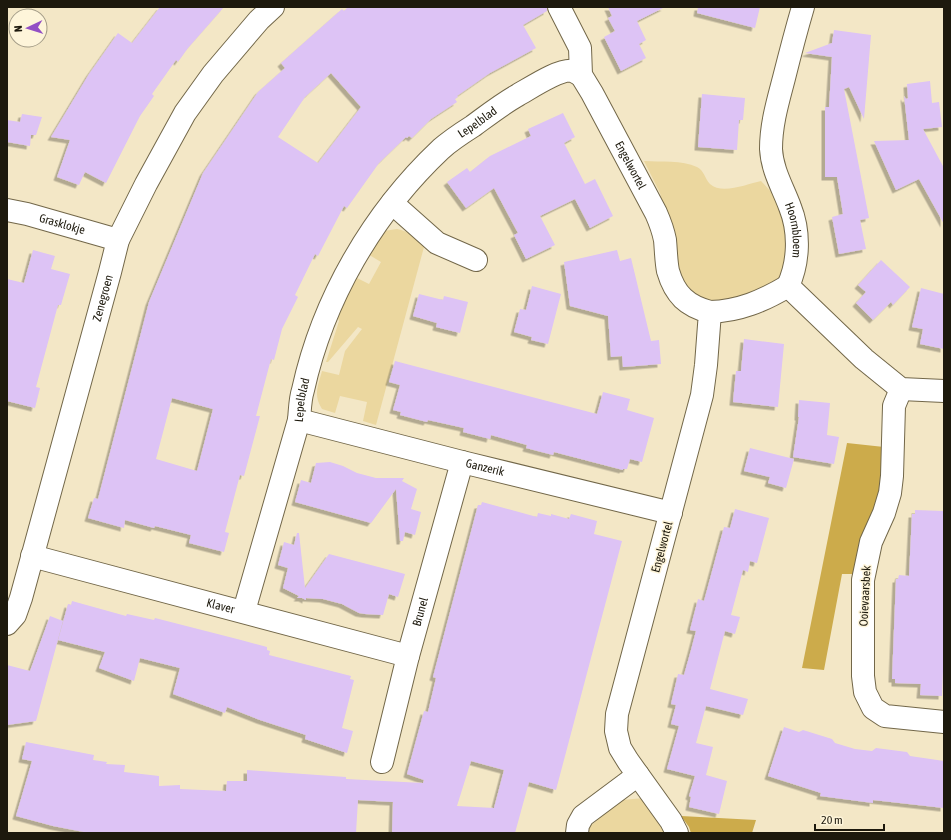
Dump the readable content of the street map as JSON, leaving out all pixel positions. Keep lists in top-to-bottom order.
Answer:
{
  "streets": {
    "street": [
      "Lepelblad",
      "Engelwortel",
      "Grasklokje",
      "Hoornbloem",
      "Zenegroen",
      "Ganzerik",
      "Ooievaarsbek",
      "Klaver",
      "Brunel"
    ]
  },
  "crossings": [
    ["Lepelblad", "Engelwortel"],
    ["Lepelblad", "Ganzerik"],
    ["Lepelblad", "Klaver"],
    ["Engelwortel", "Hoornbloem"],
    ["Engelwortel", "Ganzerik"],
    ["Grasklokje", "Zenegroen"],
    ["Zenegroen", "Klaver"],
    ["Ganzerik", "Brunel"],
    ["Klaver", "Brunel"]
  ],
  "scale_bar": "20 m",
  "north": "left"
}
